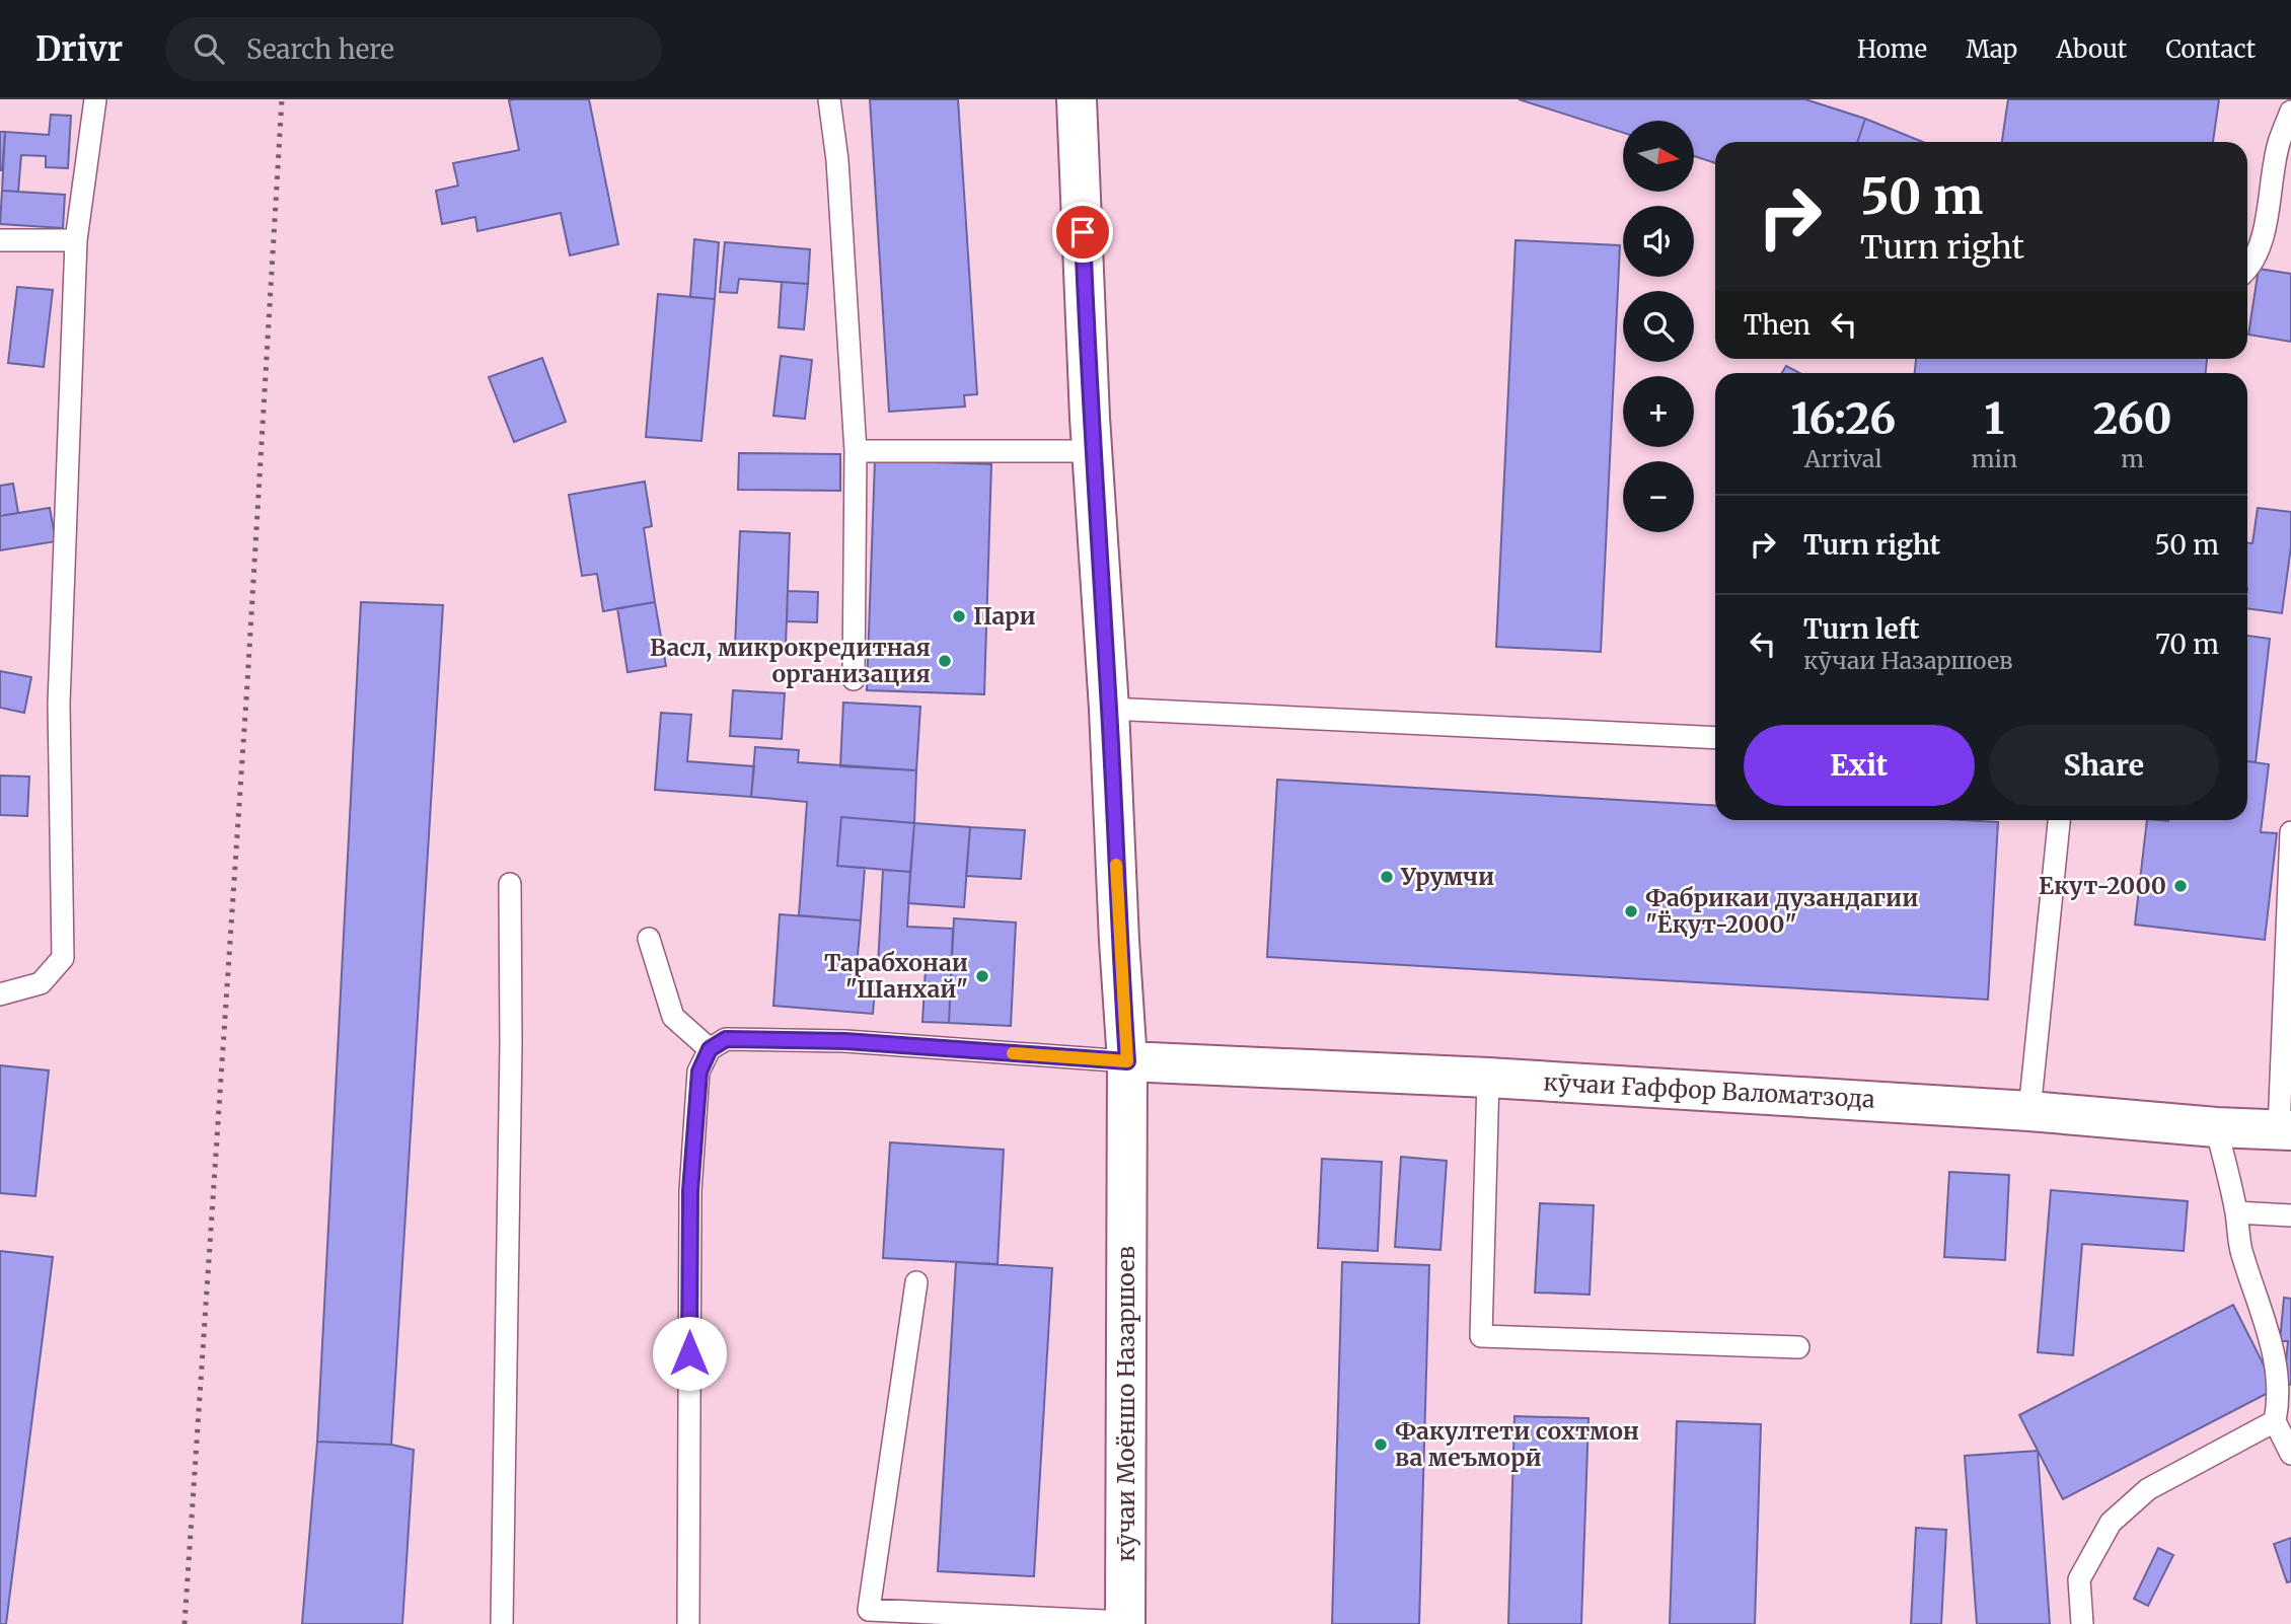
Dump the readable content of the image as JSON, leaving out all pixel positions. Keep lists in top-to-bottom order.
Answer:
{
  "streets": {
    "street": ["кӯчаи Ғаффор Валоматзода", "кӯчаи Моёншо Назаршоев"]
  },
  "crossings": [
    ["кӯчаи Ғаффор Валоматзода", "кӯчаи Моёншо Назаршоев"]
  ],
  "places": [
    "Пари",
    "Васл, микрокредитная организация",
    "Урумчи",
    "Екут-2000",
    "Фабрикаи дузандагии \"Ёқут-2000\"",
    "Тарабхонаи \"Шанхай\"",
    "Факултети сохтмон ва меъморӣ"
  ],
  "north": "right",
  "page": {
    "header": "Drivr",
    "search": "Search here",
    "nav": [
      "Home",
      "Map",
      "About",
      "Contact"
    ],
    "map_buttons": ["+", "−"],
    "turn": ["50 m", "Turn right"],
    "then": "Then",
    "eta": [
      "16:26",
      "Arrival",
      "1",
      "min",
      "260",
      "m"
    ],
    "list": [
      {
        "name": "Turn right",
        "value": "50 m"
      },
      {
        "name": "Turn left",
        "note": "кӯчаи Назаршоев",
        "value": "70 m"
      }
    ],
    "buttons": ["Exit", "Share"]
  }
}
